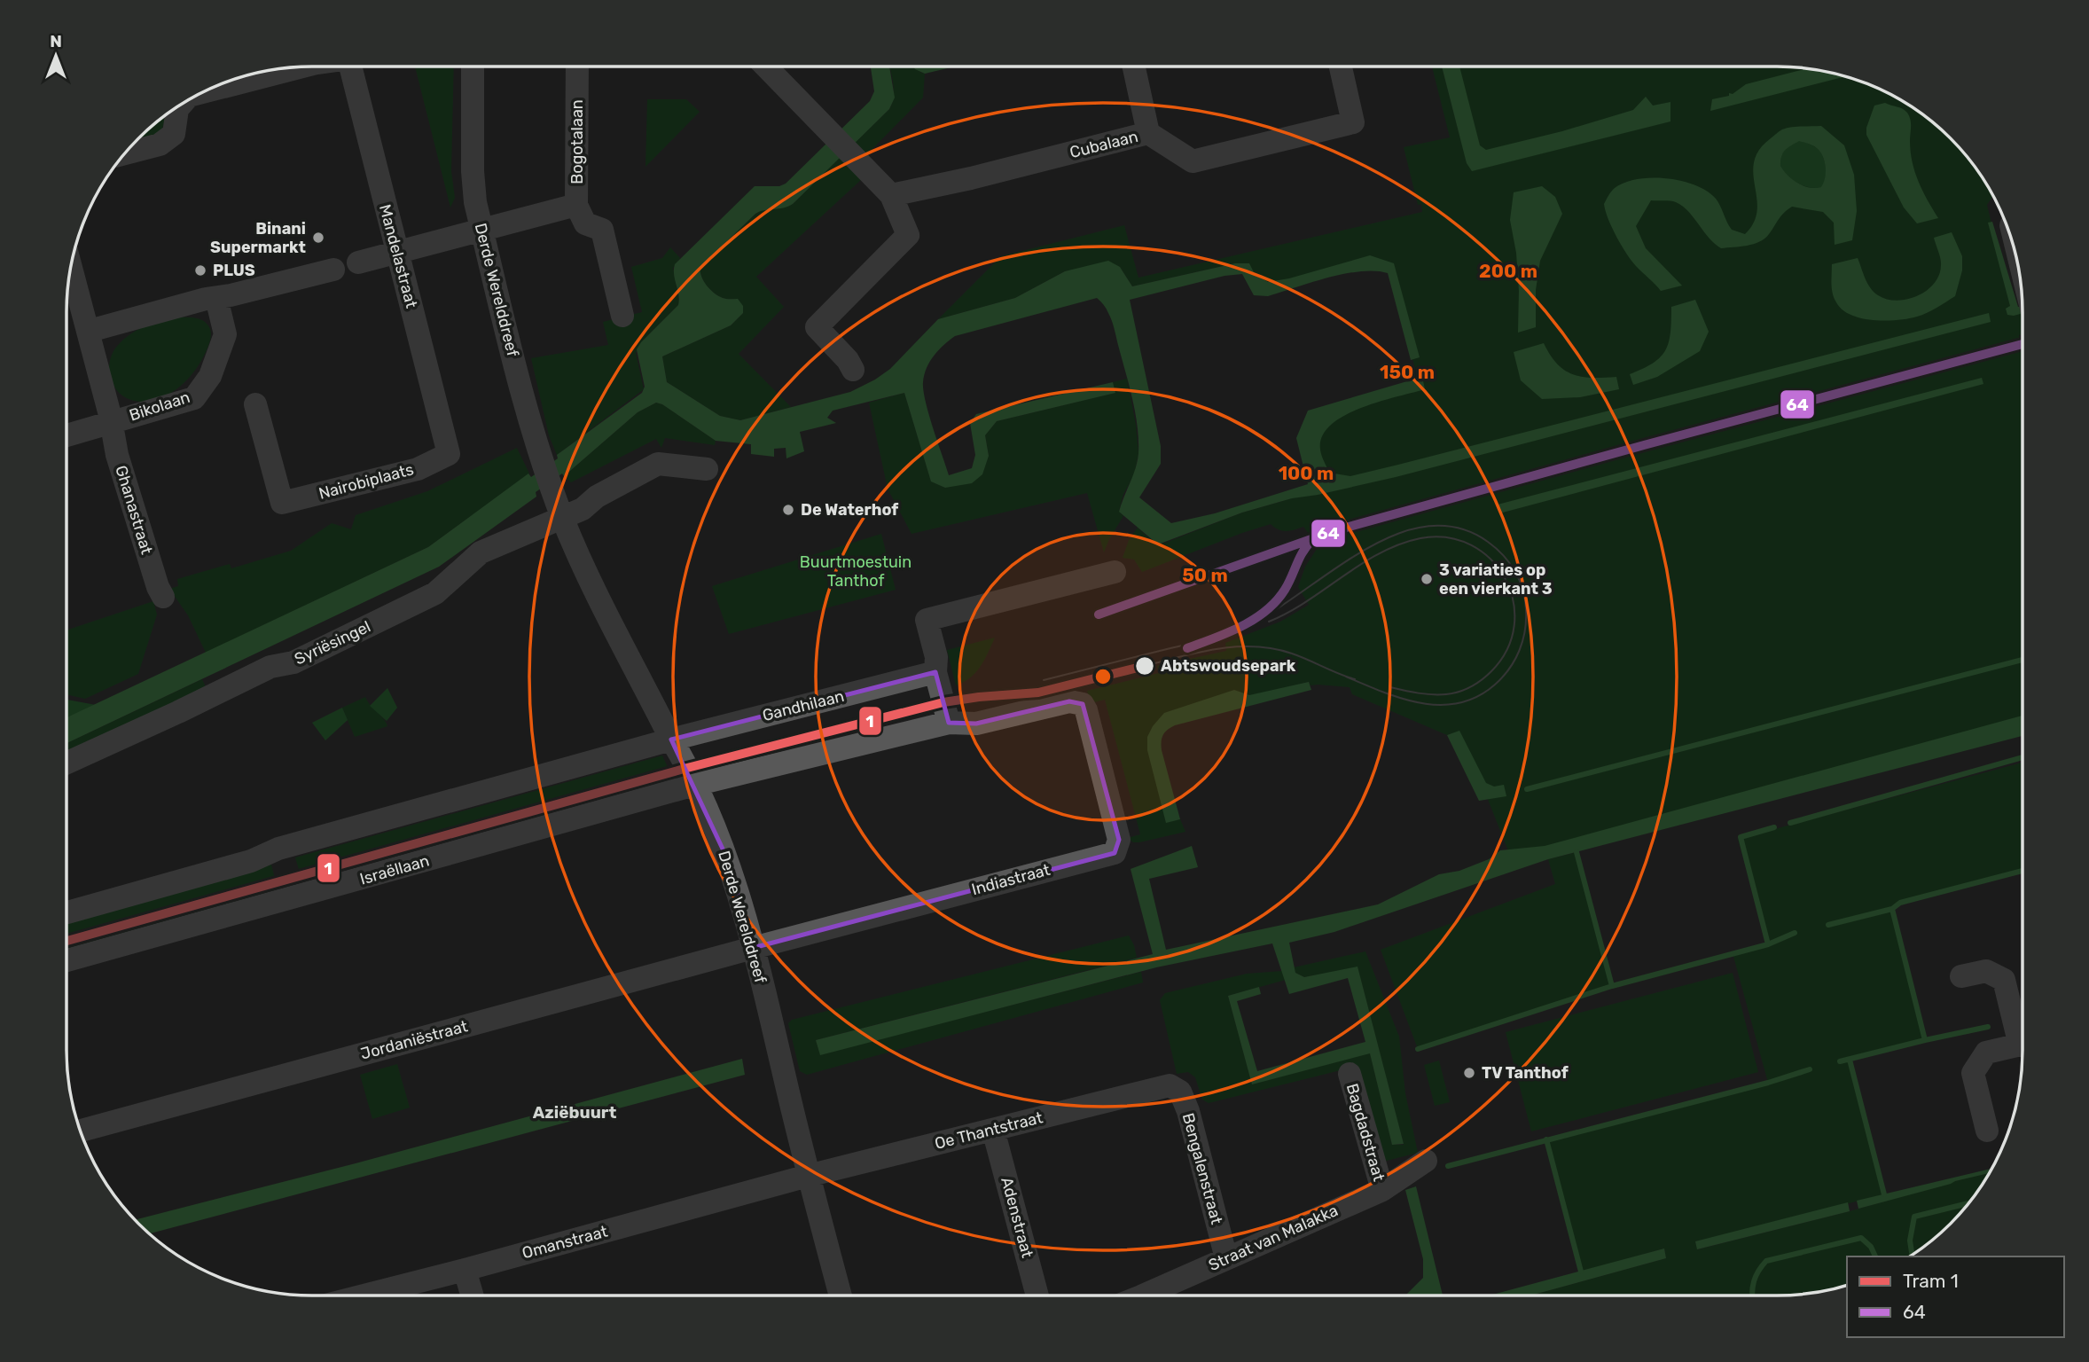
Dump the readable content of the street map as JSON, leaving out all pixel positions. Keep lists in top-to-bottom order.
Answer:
{
  "streets": {
    "street": [
      "Bogotalaan",
      "Cubalaan",
      "Mandelastraat",
      "Derde Werelddreef",
      "Bikolaan",
      "Nairobiplaats",
      "Ghanastraat",
      "Syriësingel",
      "Gandhilaan",
      "Israëllaan",
      "Indiastraat",
      "Jordaniëstraat",
      "Oe Thantstraat",
      "Bagdadstraat",
      "Bengalenstraat",
      "Adenstraat",
      "Straat van Malakka",
      "Omanstraat"
    ]
  },
  "crossings": [
    ["Bogotalaan", "Derde Werelddreef"],
    ["Mandelastraat", "Nairobiplaats"],
    ["Derde Werelddreef", "Syriësingel"],
    ["Derde Werelddreef", "Gandhilaan"],
    ["Derde Werelddreef", "Israëllaan"],
    ["Derde Werelddreef", "Indiastraat"],
    ["Derde Werelddreef", "Jordaniëstraat"],
    ["Derde Werelddreef", "Oe Thantstraat"],
    ["Derde Werelddreef", "Omanstraat"],
    ["Bikolaan", "Ghanastraat"],
    ["Indiastraat", "Jordaniëstraat"],
    ["Oe Thantstraat", "Bengalenstraat"],
    ["Oe Thantstraat", "Adenstraat"],
    ["Oe Thantstraat", "Omanstraat"],
    ["Bagdadstraat", "Straat van Malakka"],
    ["Bengalenstraat", "Straat van Malakka"]
  ],
  "districts": ["Aziëbuurt"],
  "parks": ["Buurtmoestuin Tanthof"],
  "places": [
    "Binani Supermarkt",
    "PLUS",
    "De Waterhof",
    "3 variaties op een vierkant 3",
    "Abtswoudsepark",
    "TV Tanthof"
  ],
  "lines": ["transit line 64", "tram line 1"],
  "legend": ["Tram 1", "64"],
  "north": "top",
  "rings": [
    "200 m",
    "150 m",
    "100 m",
    "50 m"
  ]
}
